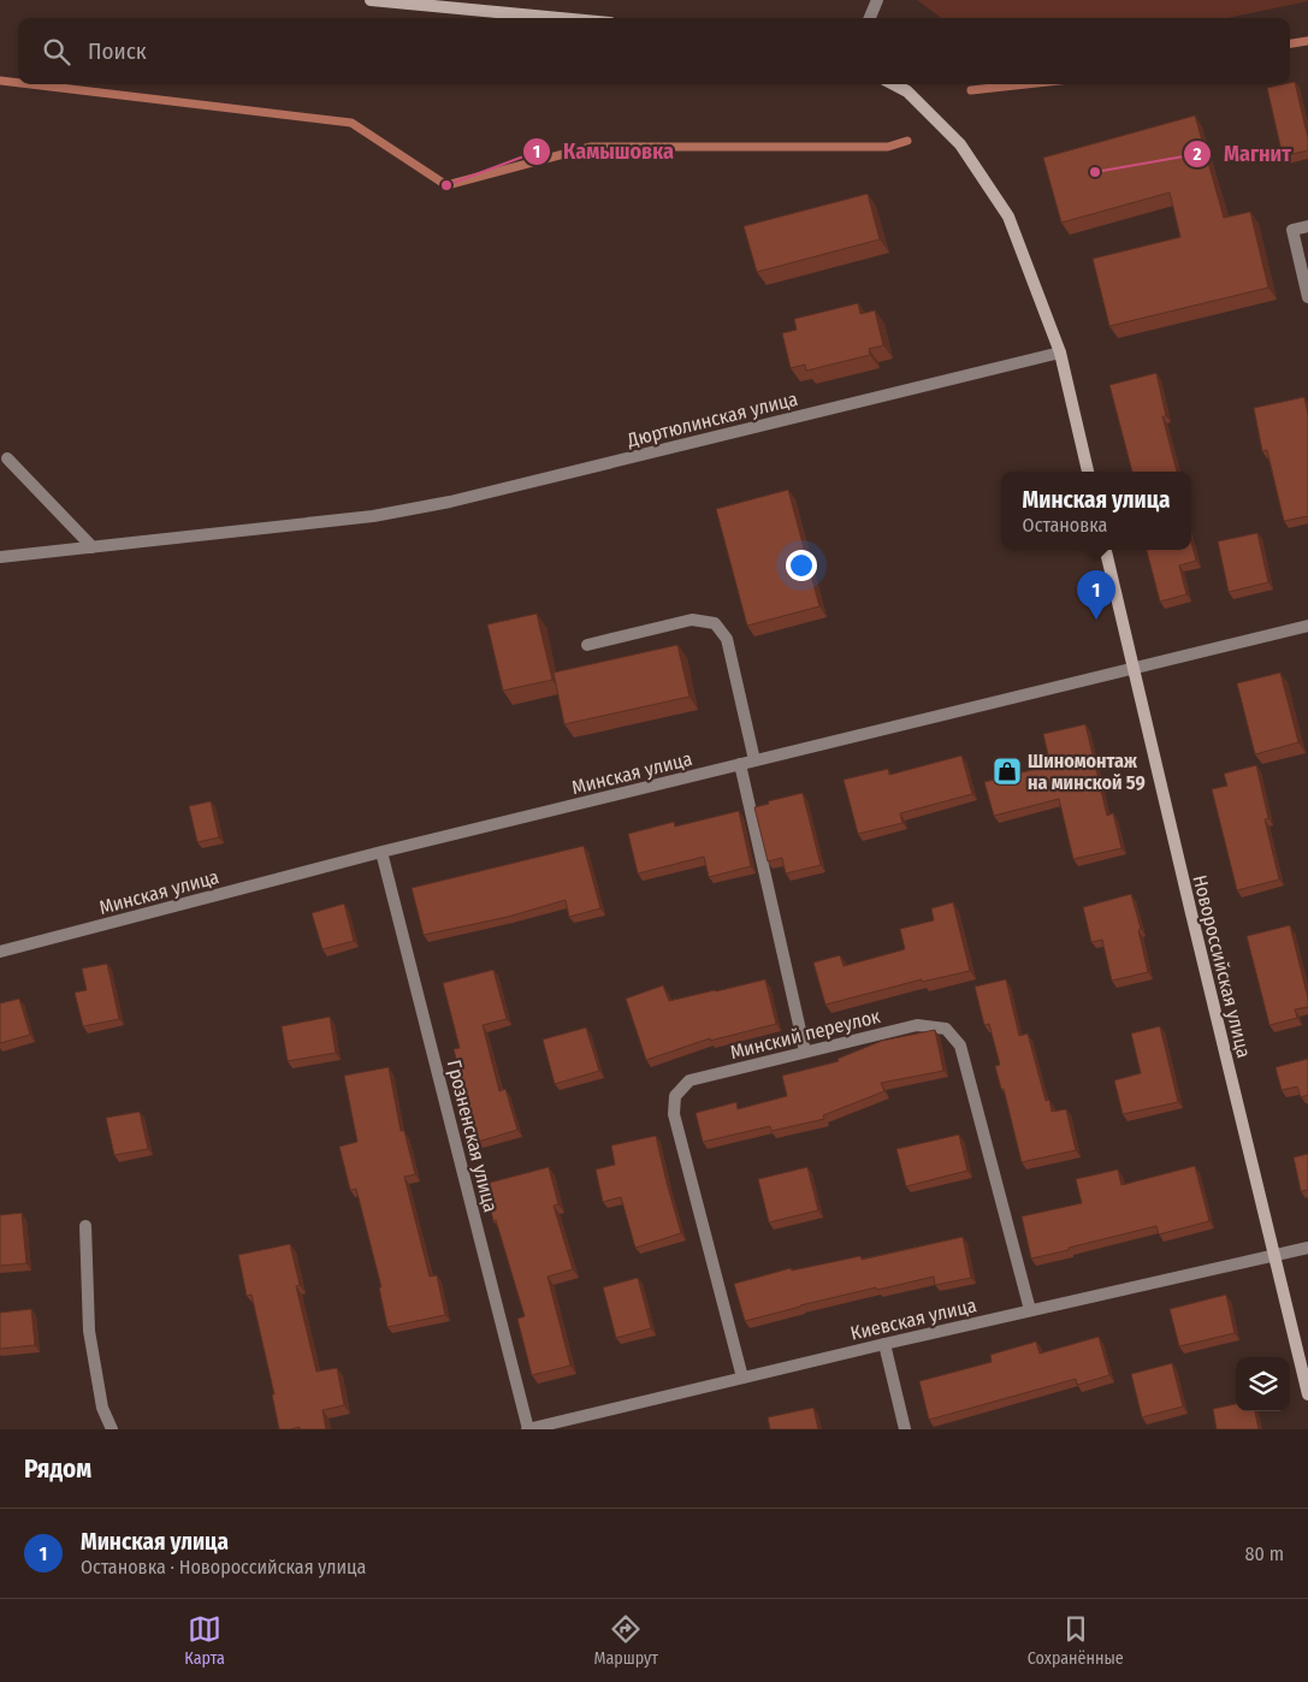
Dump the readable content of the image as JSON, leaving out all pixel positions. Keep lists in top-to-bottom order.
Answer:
{
  "streets": {
    "main road": ["Новороссийская улица"],
    "street": [
      "Дюртюлинская улица",
      "Минская улица",
      "Минский переулок",
      "Грозненская улица",
      "Киевская улица"
    ]
  },
  "crossings": [
    ["Минская улица", "Новороссийская улица"],
    ["Минская улица", "Грозненская улица"],
    ["Новороссийская улица", "Киевская улица"],
    ["Минский переулок", "Киевская улица"],
    ["Грозненская улица", "Киевская улица"]
  ],
  "places": {
    "other": ["Магнит", "Камышовка"],
    "shop": ["Шиномонтаж на минской 59"]
  },
  "page": {
    "search": "Поиск",
    "popup": ["Минская улица", "Остановка"],
    "pins": "1",
    "heading": "Рядом",
    "list": [
      {
        "mark": "1",
        "name": "Минская улица",
        "note": "Остановка · Новороссийская улица",
        "value": "80 m"
      }
    ],
    "nav": ["Карта", "Маршрут", "Сохранённые"]
  }
}
